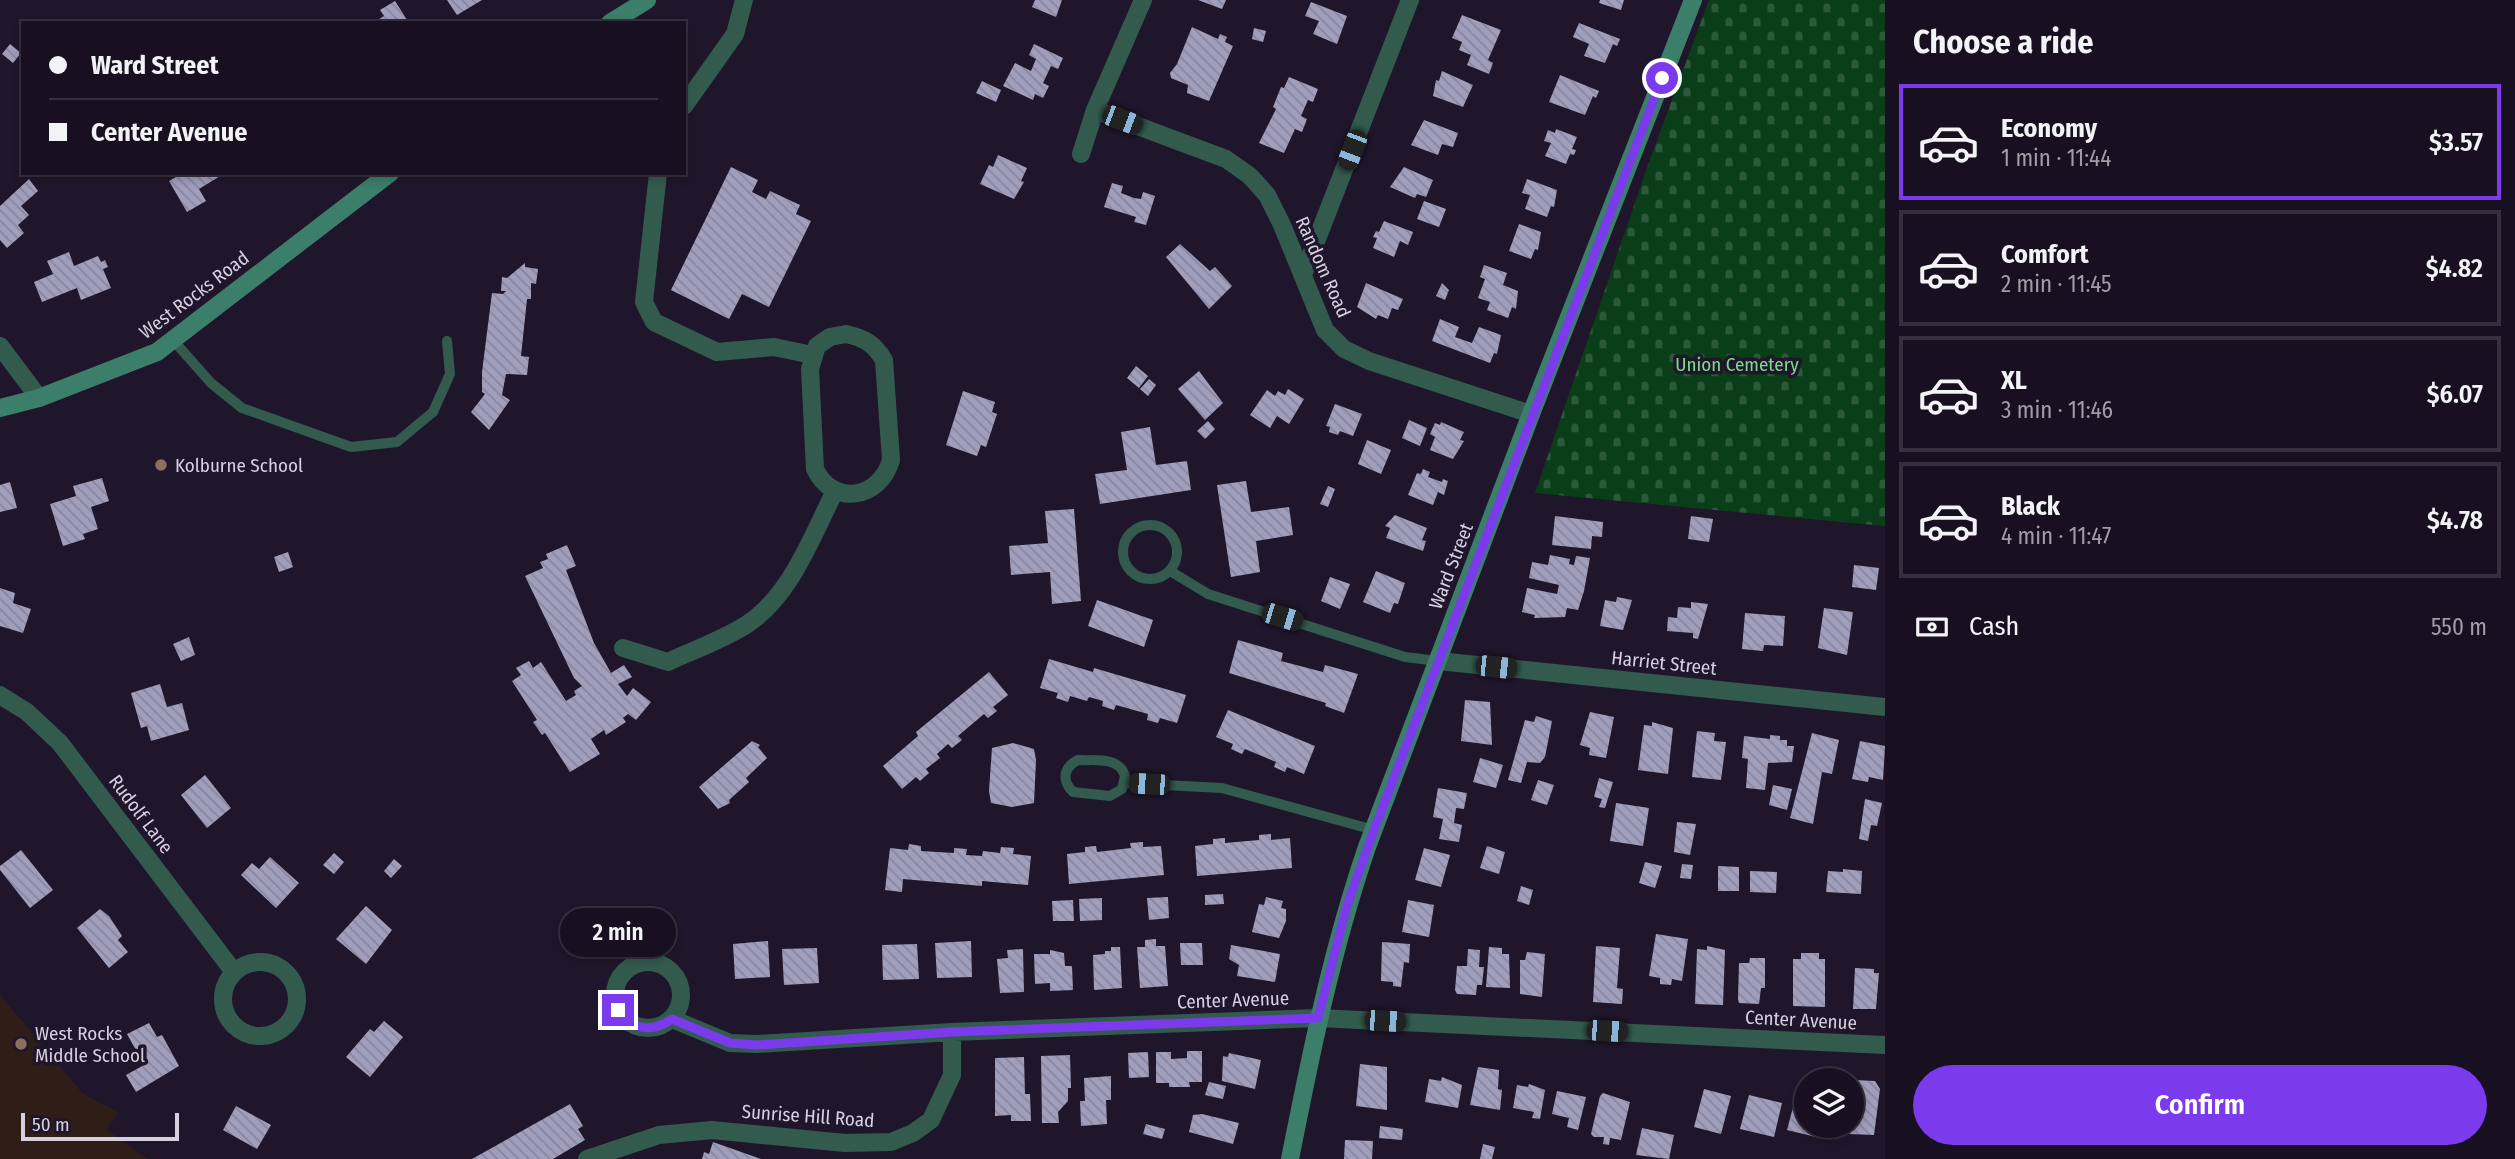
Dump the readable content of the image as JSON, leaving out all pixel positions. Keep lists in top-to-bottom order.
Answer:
{
  "streets": {
    "main road": ["West Rocks Road", "Ward Street"],
    "street": [
      "Random Road",
      "Harriet Street",
      "Rudolf Lane",
      "Center Avenue",
      "Sunrise Hill Road"
    ]
  },
  "crossings": [
    ["Random Road", "Ward Street"],
    ["Ward Street", "Harriet Street"],
    ["Ward Street", "Center Avenue"],
    ["Center Avenue", "Sunrise Hill Road"]
  ],
  "parks": ["Union Cemetery"],
  "places": ["Kolburne School", "West Rocks Middle School"],
  "scale_bar": "50 m",
  "page": {
    "heading": "Choose a ride",
    "banner": ["Ward Street", "Center Avenue"],
    "list": [
      {
        "name": "Economy",
        "note": "1 min · 11:44",
        "value": "$3.57"
      },
      {
        "name": "Comfort",
        "note": "2 min · 11:45",
        "value": "$4.82"
      },
      {
        "name": "XL",
        "note": "3 min · 11:46",
        "value": "$6.07"
      },
      {
        "name": "Black",
        "note": "4 min · 11:47",
        "value": "$4.78"
      }
    ],
    "pay": ["Cash", "550 m"],
    "bubble": "2 min",
    "buttons": "Confirm",
    "scale": "50 m"
  }
}
